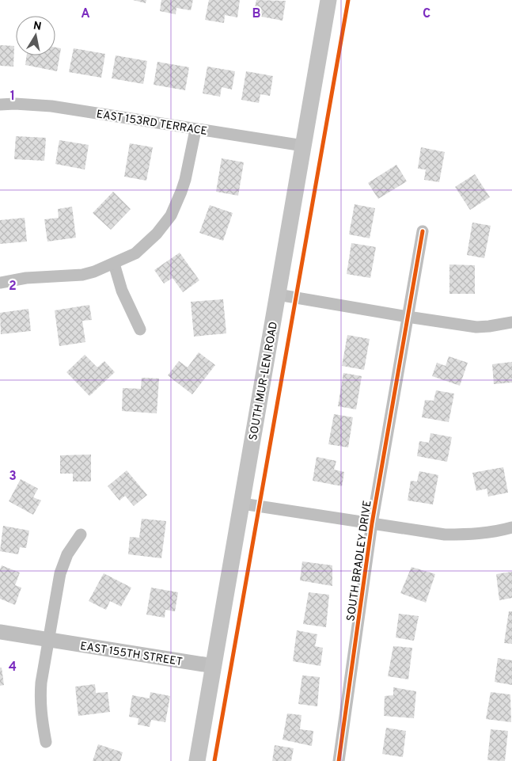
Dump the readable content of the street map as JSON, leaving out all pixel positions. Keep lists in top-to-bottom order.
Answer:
{
  "streets": {
    "main road": ["SOUTH MUR-LEN ROAD"],
    "street": ["EAST 153RD TERRACE", "SOUTH BRADLEY DRIVE", "EAST 155TH STREET"]
  },
  "crossings": [
    ["EAST 153RD TERRACE", "SOUTH MUR-LEN ROAD"],
    ["SOUTH MUR-LEN ROAD", "EAST 155TH STREET"]
  ],
  "north": "top",
  "grid": {
    "columns": ["A", "B", "C"],
    "rows": [
      "1",
      "2",
      "3",
      "4"
    ]
  }
}
